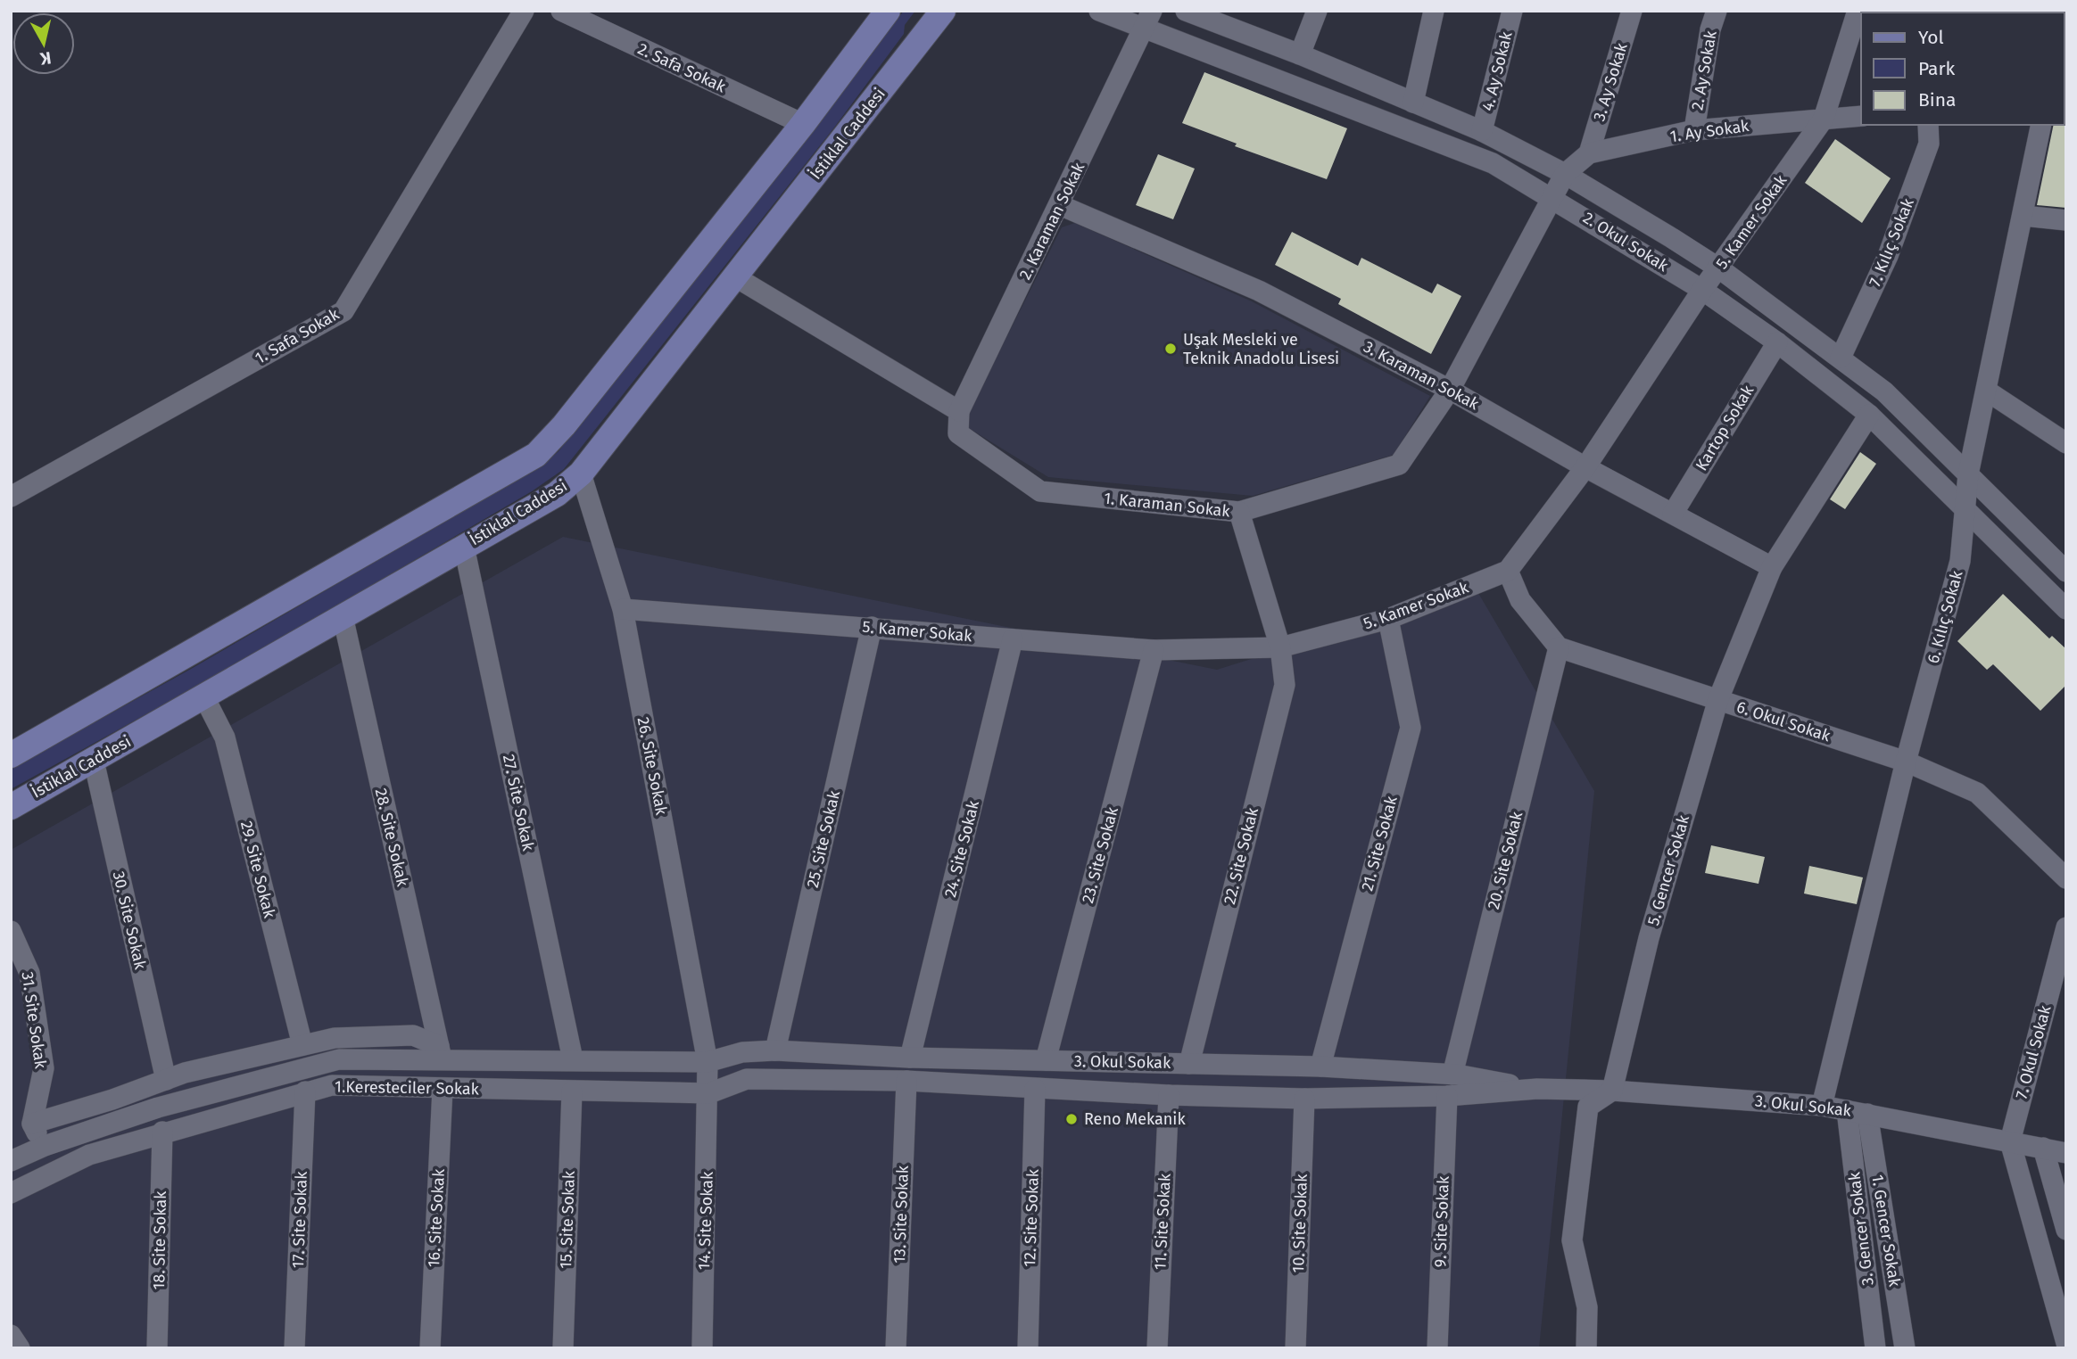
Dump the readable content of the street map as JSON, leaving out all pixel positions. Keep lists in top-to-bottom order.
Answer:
{
  "streets": {
    "main road": ["İstiklal Caddesi"],
    "street": [
      "2. Safa Sokak",
      "2. Ay Sokak",
      "4. Ay Sokak",
      "3. Ay Sokak",
      "1. Ay Sokak",
      "2. Karaman Sokak",
      "5. Kamer Sokak",
      "2. Okul Sokak",
      "7. Kılıç Sokak",
      "1. Safa Sokak",
      "3. Karaman Sokak",
      "Kartop Sokak",
      "1. Karaman Sokak",
      "6. Kılıç Sokak",
      "6. Okul Sokak",
      "26. Site Sokak",
      "27. Site Sokak",
      "28. Site Sokak",
      "25. Site Sokak",
      "21. Site Sokak",
      "24. Site Sokak",
      "23. Site Sokak",
      "22. Site Sokak",
      "20. Site Sokak",
      "29. Site Sokak",
      "5. Gencer Sokak",
      "30. Site Sokak",
      "31. Site Sokak",
      "7. Okul Sokak",
      "3. Okul Sokak",
      "1.Keresteciler Sokak",
      "13. Site Sokak",
      "16. Site Sokak",
      "12. Site Sokak",
      "17. Site Sokak",
      "15. Site Sokak",
      "14. Site Sokak",
      "11. Site Sokak",
      "9. Site Sokak",
      "10. Site Sokak",
      "3. Gencer Sokak",
      "1. Gencer Sokak",
      "18. Site Sokak"
    ]
  },
  "crossings": [
    ["2. Ay Sokak", "1. Ay Sokak"],
    ["4. Ay Sokak", "2. Okul Sokak"],
    ["3. Ay Sokak", "1. Ay Sokak"],
    ["1. Ay Sokak", "5. Kamer Sokak"],
    ["1. Ay Sokak", "2. Okul Sokak"],
    ["1. Ay Sokak", "1. Karaman Sokak"],
    ["İstiklal Caddesi", "26. Site Sokak"],
    ["İstiklal Caddesi", "27. Site Sokak"],
    ["İstiklal Caddesi", "28. Site Sokak"],
    ["İstiklal Caddesi", "29. Site Sokak"],
    ["İstiklal Caddesi", "30. Site Sokak"],
    ["2. Karaman Sokak", "2. Okul Sokak"],
    ["2. Karaman Sokak", "3. Karaman Sokak"],
    ["2. Karaman Sokak", "1. Karaman Sokak"],
    ["5. Kamer Sokak", "2. Okul Sokak"],
    ["5. Kamer Sokak", "3. Karaman Sokak"],
    ["5. Kamer Sokak", "26. Site Sokak"],
    ["5. Kamer Sokak", "25. Site Sokak"],
    ["5. Kamer Sokak", "21. Site Sokak"],
    ["5. Kamer Sokak", "24. Site Sokak"],
    ["5. Kamer Sokak", "23. Site Sokak"],
    ["5. Kamer Sokak", "22. Site Sokak"],
    ["2. Okul Sokak", "7. Kılıç Sokak"],
    ["2. Okul Sokak", "Kartop Sokak"],
    ["2. Okul Sokak", "1. Karaman Sokak"],
    ["2. Okul Sokak", "6. Kılıç Sokak"],
    ["2. Okul Sokak", "5. Gencer Sokak"],
    ["3. Karaman Sokak", "Kartop Sokak"],
    ["3. Karaman Sokak", "1. Karaman Sokak"],
    ["3. Karaman Sokak", "5. Gencer Sokak"],
    ["1. Karaman Sokak", "22. Site Sokak"],
    ["6. Kılıç Sokak", "6. Okul Sokak"],
    ["6. Kılıç Sokak", "3. Okul Sokak"],
    ["6. Okul Sokak", "20. Site Sokak"],
    ["6. Okul Sokak", "5. Gencer Sokak"],
    ["26. Site Sokak", "3. Okul Sokak"],
    ["26. Site Sokak", "1.Keresteciler Sokak"],
    ["26. Site Sokak", "14. Site Sokak"],
    ["27. Site Sokak", "1.Keresteciler Sokak"],
    ["28. Site Sokak", "1.Keresteciler Sokak"],
    ["25. Site Sokak", "3. Okul Sokak"],
    ["21. Site Sokak", "3. Okul Sokak"],
    ["24. Site Sokak", "3. Okul Sokak"],
    ["23. Site Sokak", "3. Okul Sokak"],
    ["22. Site Sokak", "3. Okul Sokak"],
    ["20. Site Sokak", "3. Okul Sokak"],
    ["5. Gencer Sokak", "3. Okul Sokak"],
    ["7. Okul Sokak", "3. Okul Sokak"],
    ["3. Okul Sokak", "1.Keresteciler Sokak"],
    ["3. Okul Sokak", "13. Site Sokak"],
    ["3. Okul Sokak", "12. Site Sokak"],
    ["3. Okul Sokak", "14. Site Sokak"],
    ["3. Okul Sokak", "11. Site Sokak"],
    ["3. Okul Sokak", "9. Site Sokak"],
    ["3. Okul Sokak", "10. Site Sokak"],
    ["3. Okul Sokak", "3. Gencer Sokak"],
    ["3. Okul Sokak", "1. Gencer Sokak"],
    ["1.Keresteciler Sokak", "16. Site Sokak"],
    ["1.Keresteciler Sokak", "17. Site Sokak"],
    ["1.Keresteciler Sokak", "15. Site Sokak"],
    ["1.Keresteciler Sokak", "14. Site Sokak"],
    ["1.Keresteciler Sokak", "18. Site Sokak"]
  ],
  "places": ["Uşak Mesleki ve Teknik Anadolu Lisesi", "Reno Mekanik"],
  "legend": ["Yol", "Park", "Bina"],
  "north": "bottom"
}
